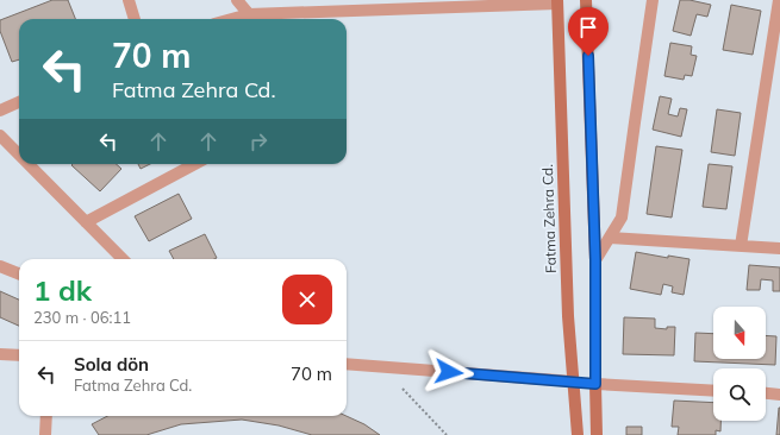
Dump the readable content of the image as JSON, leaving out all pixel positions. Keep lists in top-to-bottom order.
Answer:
{
  "streets": {
    "main road": ["Fatma Zehra Cd."]
  },
  "north": "bottom",
  "page": {
    "turn": ["70 m", "Fatma Zehra Cd."],
    "heading": ["1 dk", "230 m · 06:11"],
    "list": [
      {
        "name": "Sola dön",
        "note": "Fatma Zehra Cd.",
        "value": "70 m"
      }
    ]
  }
}
